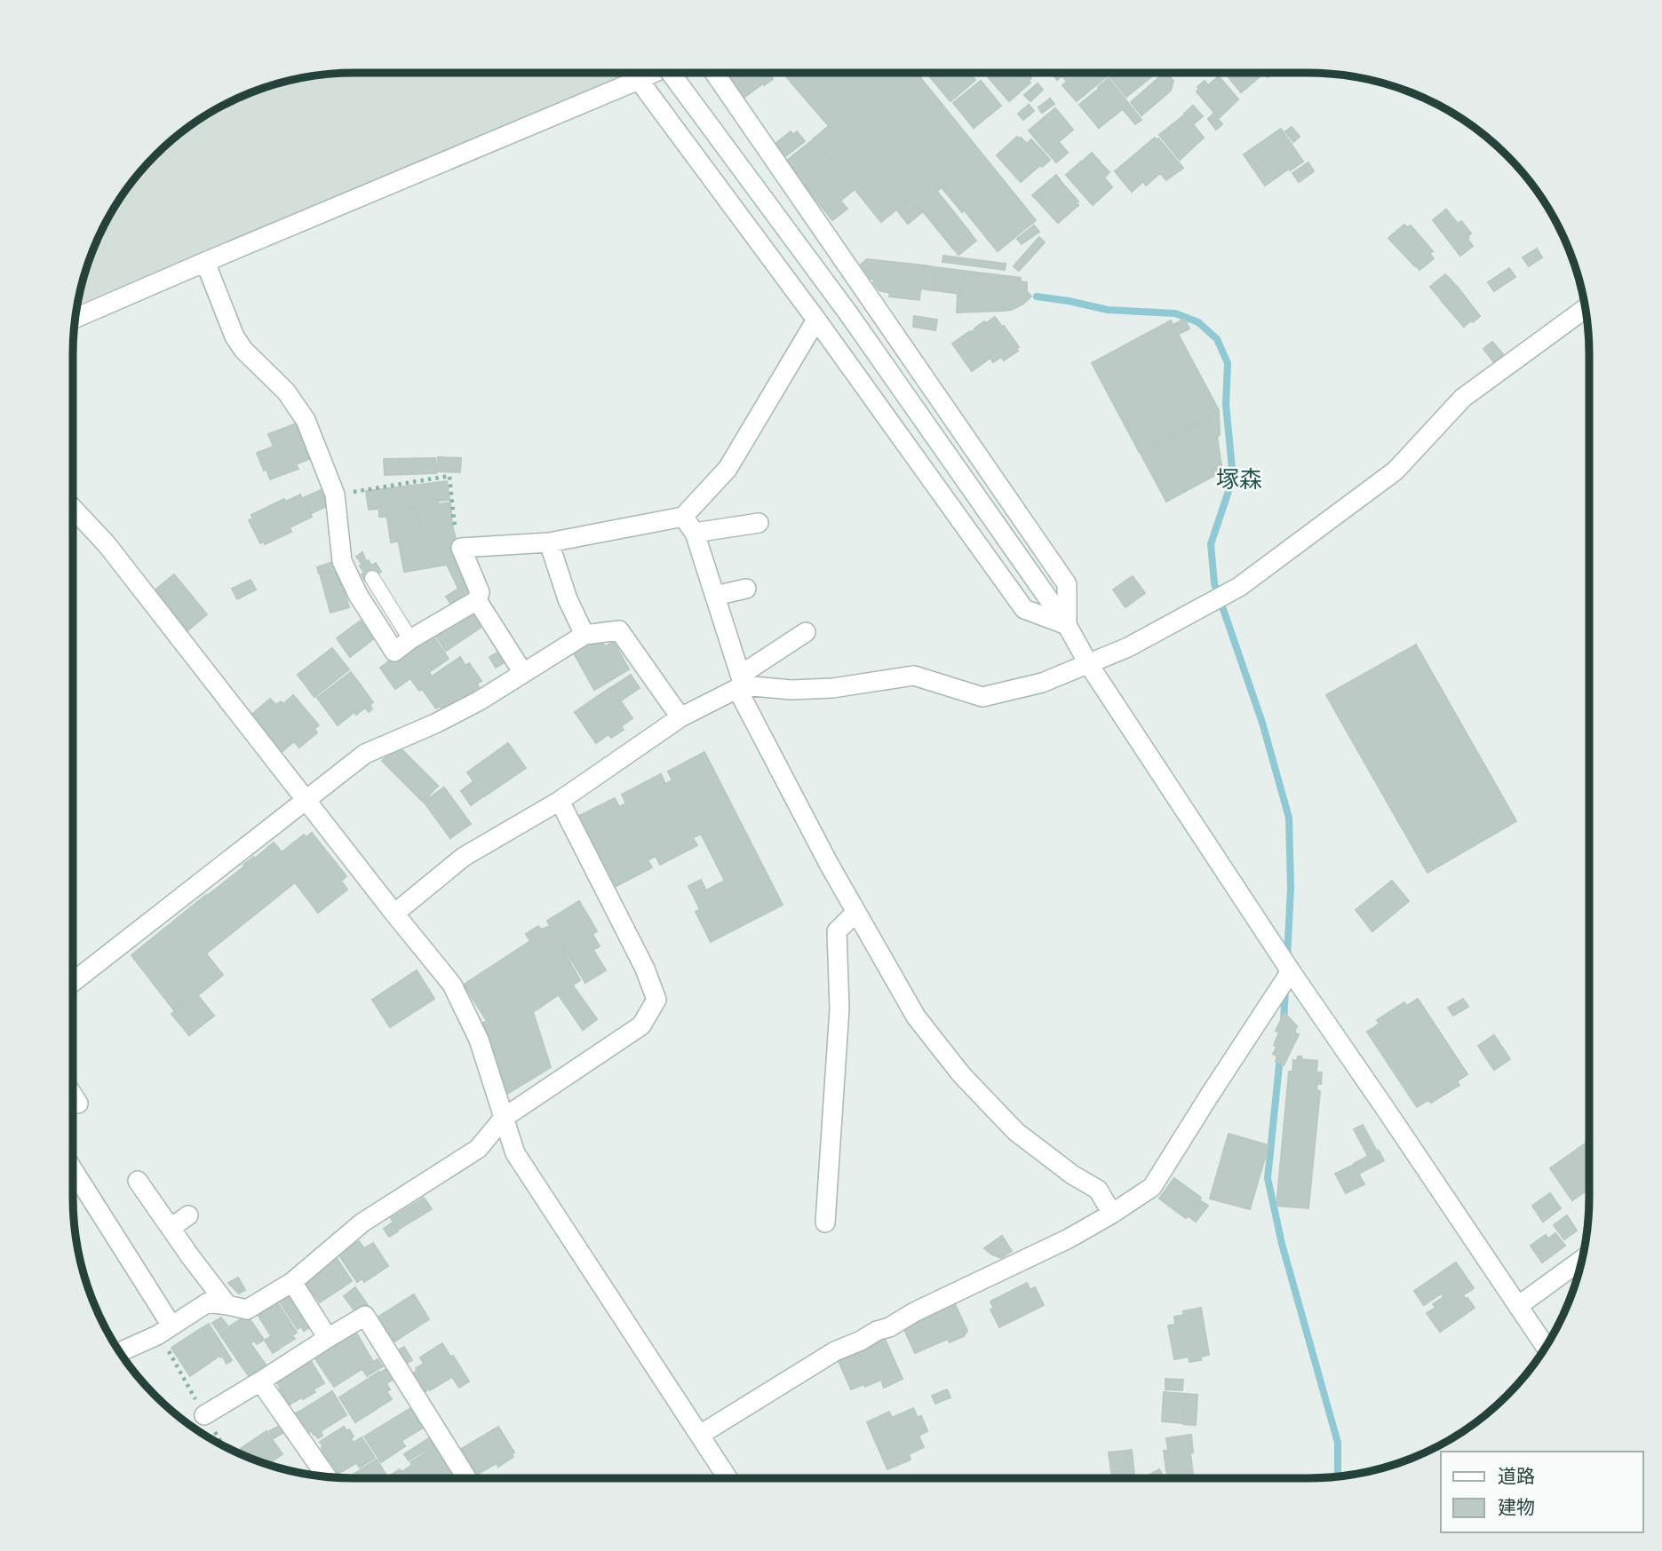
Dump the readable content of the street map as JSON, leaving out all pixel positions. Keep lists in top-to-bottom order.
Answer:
{
  "districts": ["塚森"],
  "legend": ["道路", "建物"]
}
